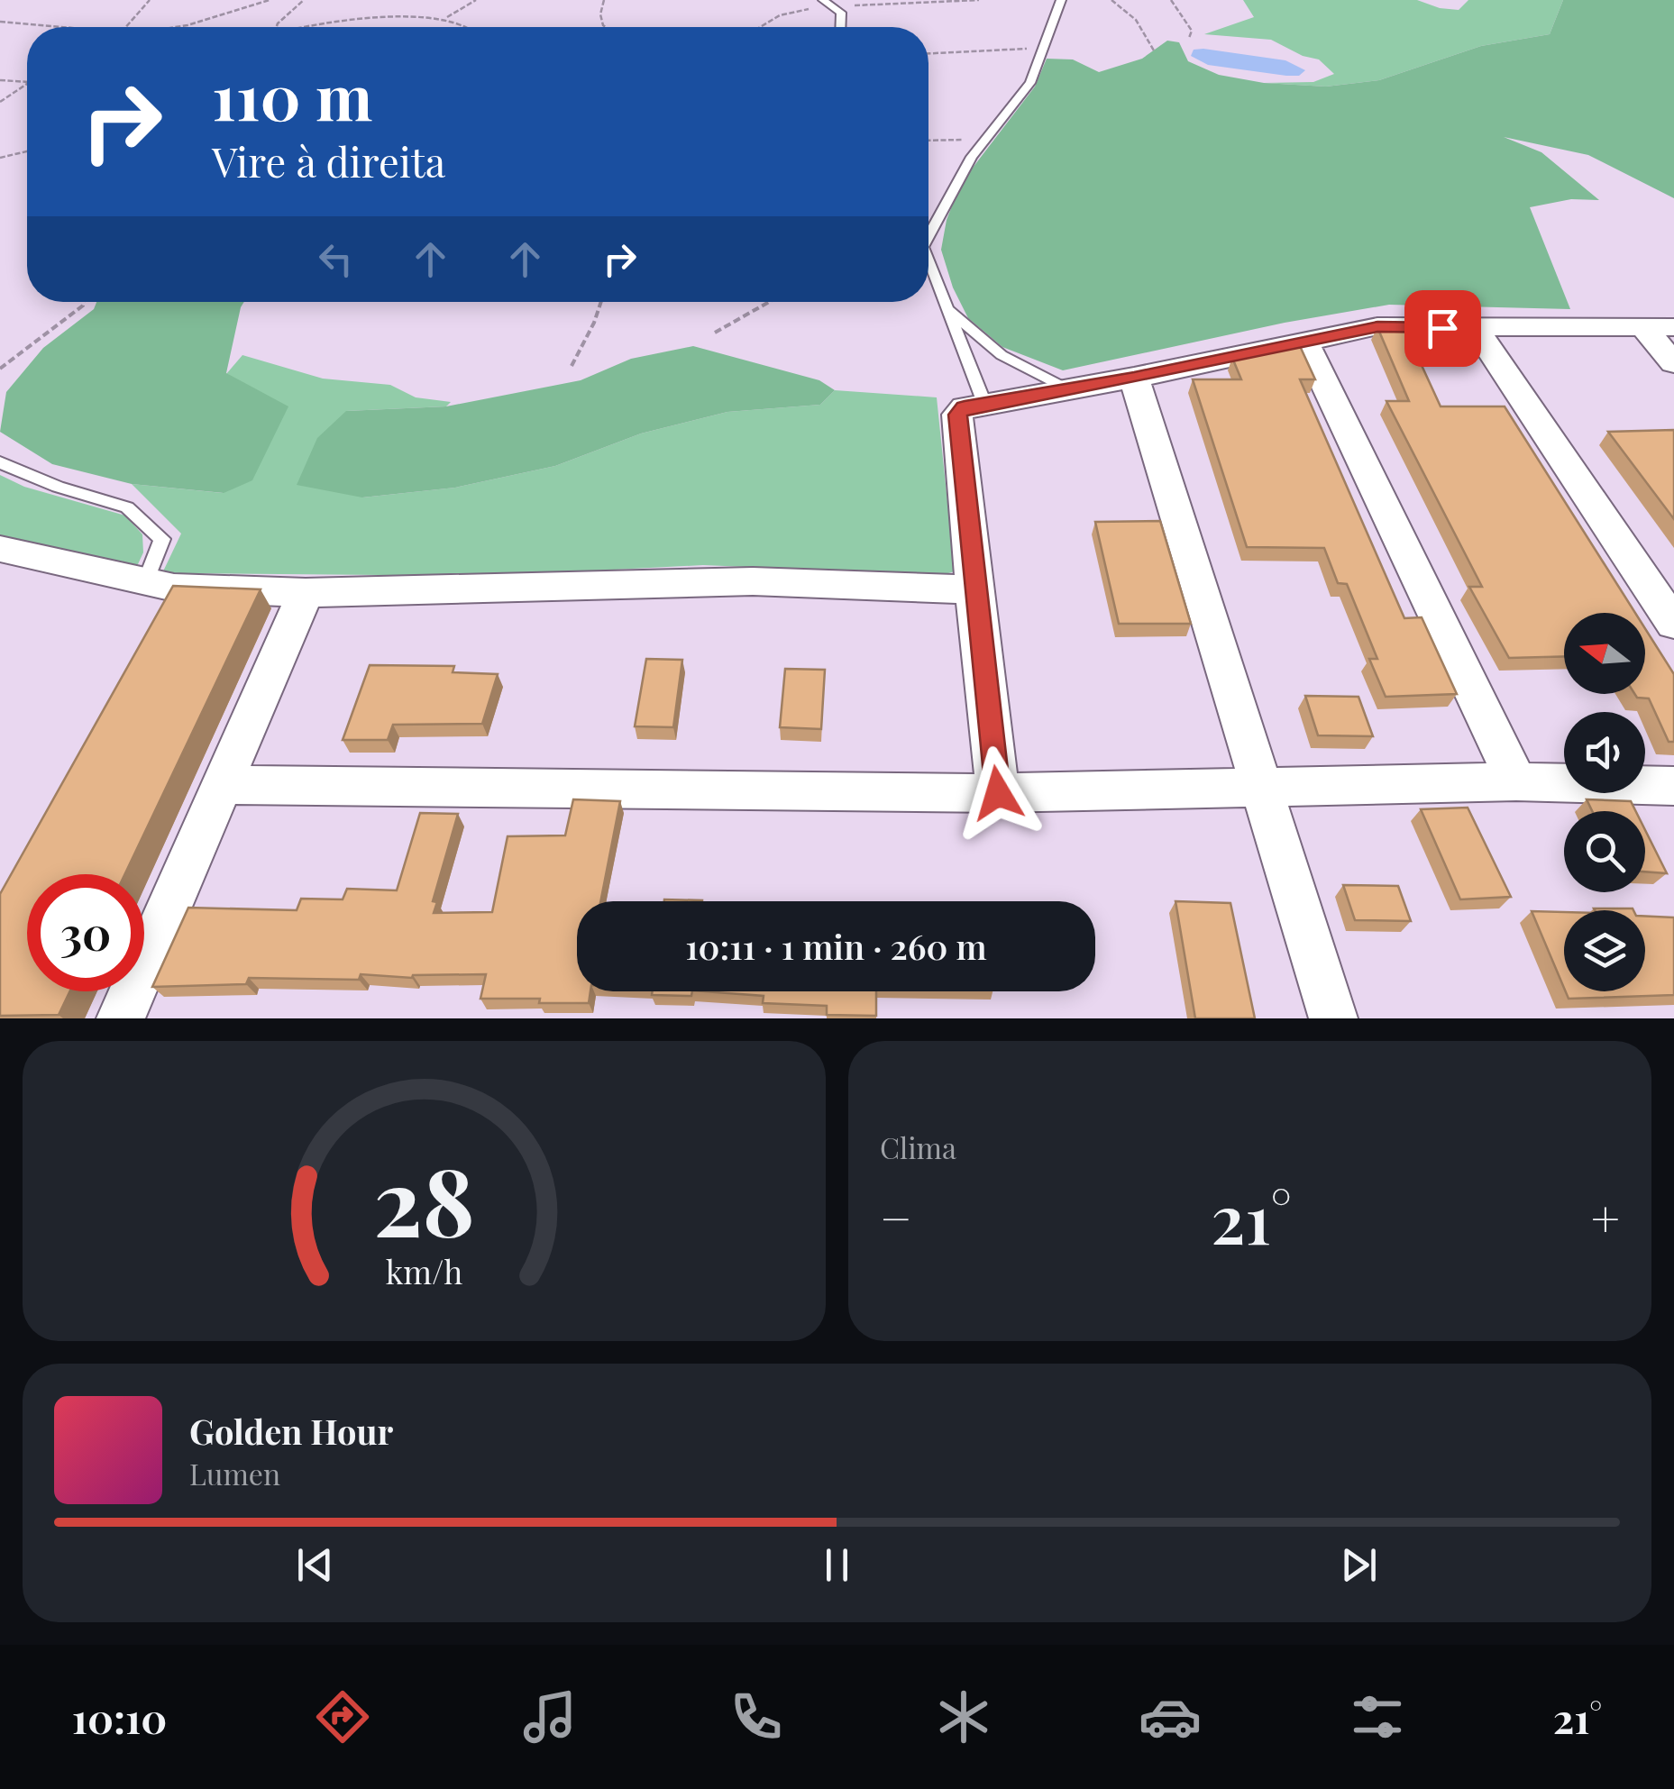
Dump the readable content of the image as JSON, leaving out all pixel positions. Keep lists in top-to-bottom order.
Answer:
{
  "north": "left",
  "page": {
    "turn": ["110 m", "Vire à direita"],
    "limit": "30",
    "trip": "10:11 · 1 min · 260 m",
    "tile": "Clima",
    "heat": ["−", "21°", "+"],
    "song": ["Golden Hour", "Lumen"],
    "tabs": ["10:10", "21°"],
    "gauge": ["28", "km/h"]
  }
}
